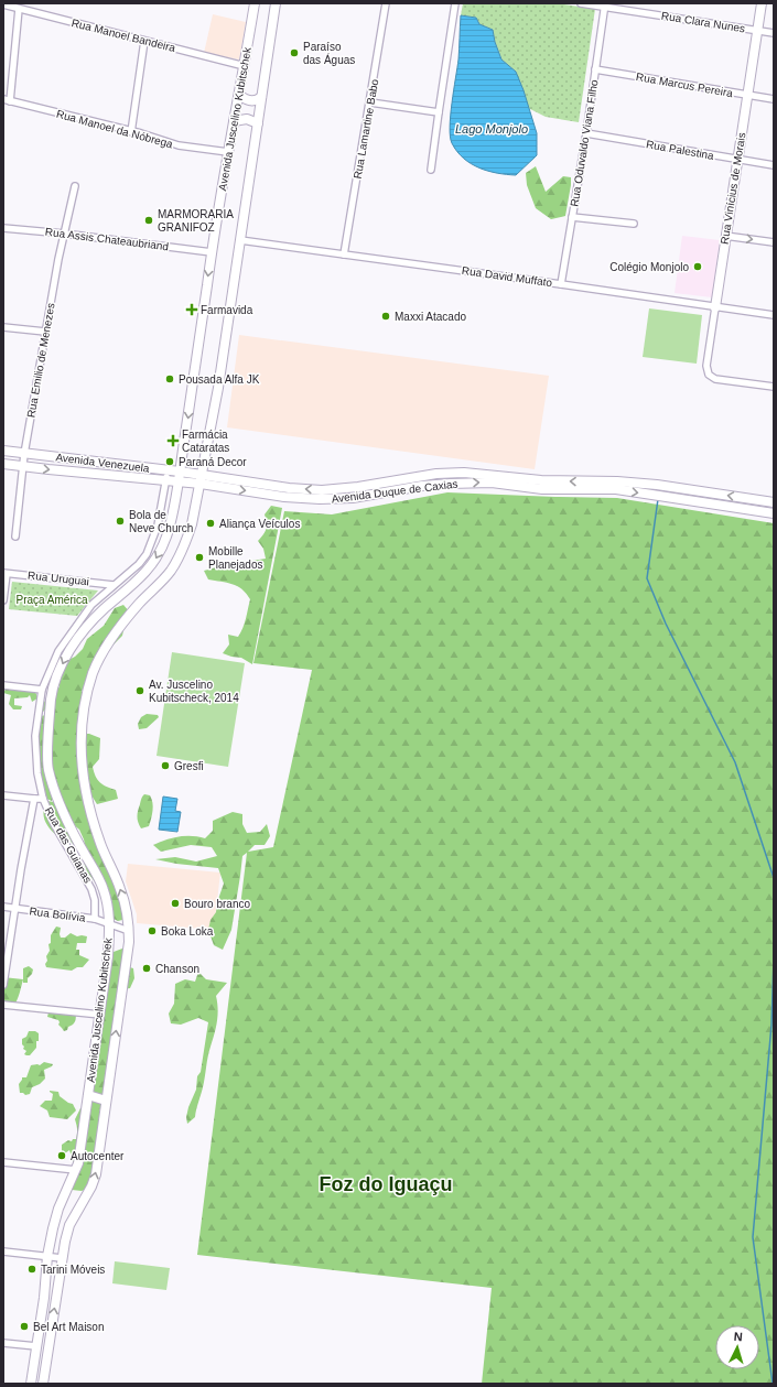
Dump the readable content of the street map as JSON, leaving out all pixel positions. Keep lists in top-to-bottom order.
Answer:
{
  "streets": {
    "main road": [
      "Avenida Juscelino Kubitschek",
      "Rua Vinícius de Morais",
      "Avenida Venezuela",
      "Avenida Duque de Caxias"
    ],
    "street": [
      "Rua Clara Nunes",
      "Rua Manoel Bandeira",
      "Rua Marcus Pereira",
      "Rua Manoel da Nóbrega",
      "Rua Lamartine Babo",
      "Rua Oduvaldo Viana Filho",
      "Rua Palestina",
      "Rua Assis Chateaubriand",
      "Rua David Muffato",
      "Rua Emilio de Menezes",
      "Rua Uruguai",
      "Rua das Guianas",
      "Rua Bolívia"
    ]
  },
  "crossings": [
    ["Rua Clara Nunes", "Rua Oduvaldo Viana Filho"],
    ["Rua Clara Nunes", "Rua Vinícius de Morais"],
    ["Rua Manoel Bandeira", "Avenida Juscelino Kubitschek"],
    ["Rua Marcus Pereira", "Rua Oduvaldo Viana Filho"],
    ["Rua Marcus Pereira", "Rua Vinícius de Morais"],
    ["Avenida Juscelino Kubitschek", "Rua Manoel da Nóbrega"],
    ["Avenida Juscelino Kubitschek", "Rua Assis Chateaubriand"],
    ["Avenida Juscelino Kubitschek", "Rua David Muffato"],
    ["Avenida Juscelino Kubitschek", "Avenida Venezuela"],
    ["Avenida Juscelino Kubitschek", "Avenida Duque de Caxias"],
    ["Avenida Juscelino Kubitschek", "Rua Bolívia"],
    ["Rua Lamartine Babo", "Rua David Muffato"],
    ["Rua Oduvaldo Viana Filho", "Rua Palestina"],
    ["Rua Oduvaldo Viana Filho", "Rua David Muffato"],
    ["Rua Palestina", "Rua Vinícius de Morais"],
    ["Rua Vinícius de Morais", "Rua David Muffato"],
    ["Rua Assis Chateaubriand", "Rua Emilio de Menezes"],
    ["Rua Emilio de Menezes", "Avenida Venezuela"],
    ["Avenida Venezuela", "Avenida Duque de Caxias"],
    ["Avenida Venezuela", "Rua das Guianas"],
    ["Rua Uruguai", "Rua das Guianas"],
    ["Rua das Guianas", "Rua Bolívia"]
  ],
  "districts": ["Foz do Iguaçu"],
  "water": ["Lago Monjolo"],
  "parks": ["Praça América"],
  "places": {
    "other": [
      "Paraíso das Águas",
      "MARMORARIA GRANIFOZ",
      "Colégio Monjolo",
      "Maxxi Atacado",
      "Pousada Alfa JK",
      "Paraná Decor",
      "Bola de Neve Church",
      "Aliança Veículos",
      "Mobille Planejados",
      "Av. Juscelino Kubitscheck, 2014",
      "Gresfi",
      "Bouro branco",
      "Boka Loka",
      "Chanson",
      "Autocenter",
      "Tarini Móveis",
      "Bel Art Maison"
    ],
    "health": ["Farmavida", "Farmácia Cataratas"]
  },
  "north": "top"
}
